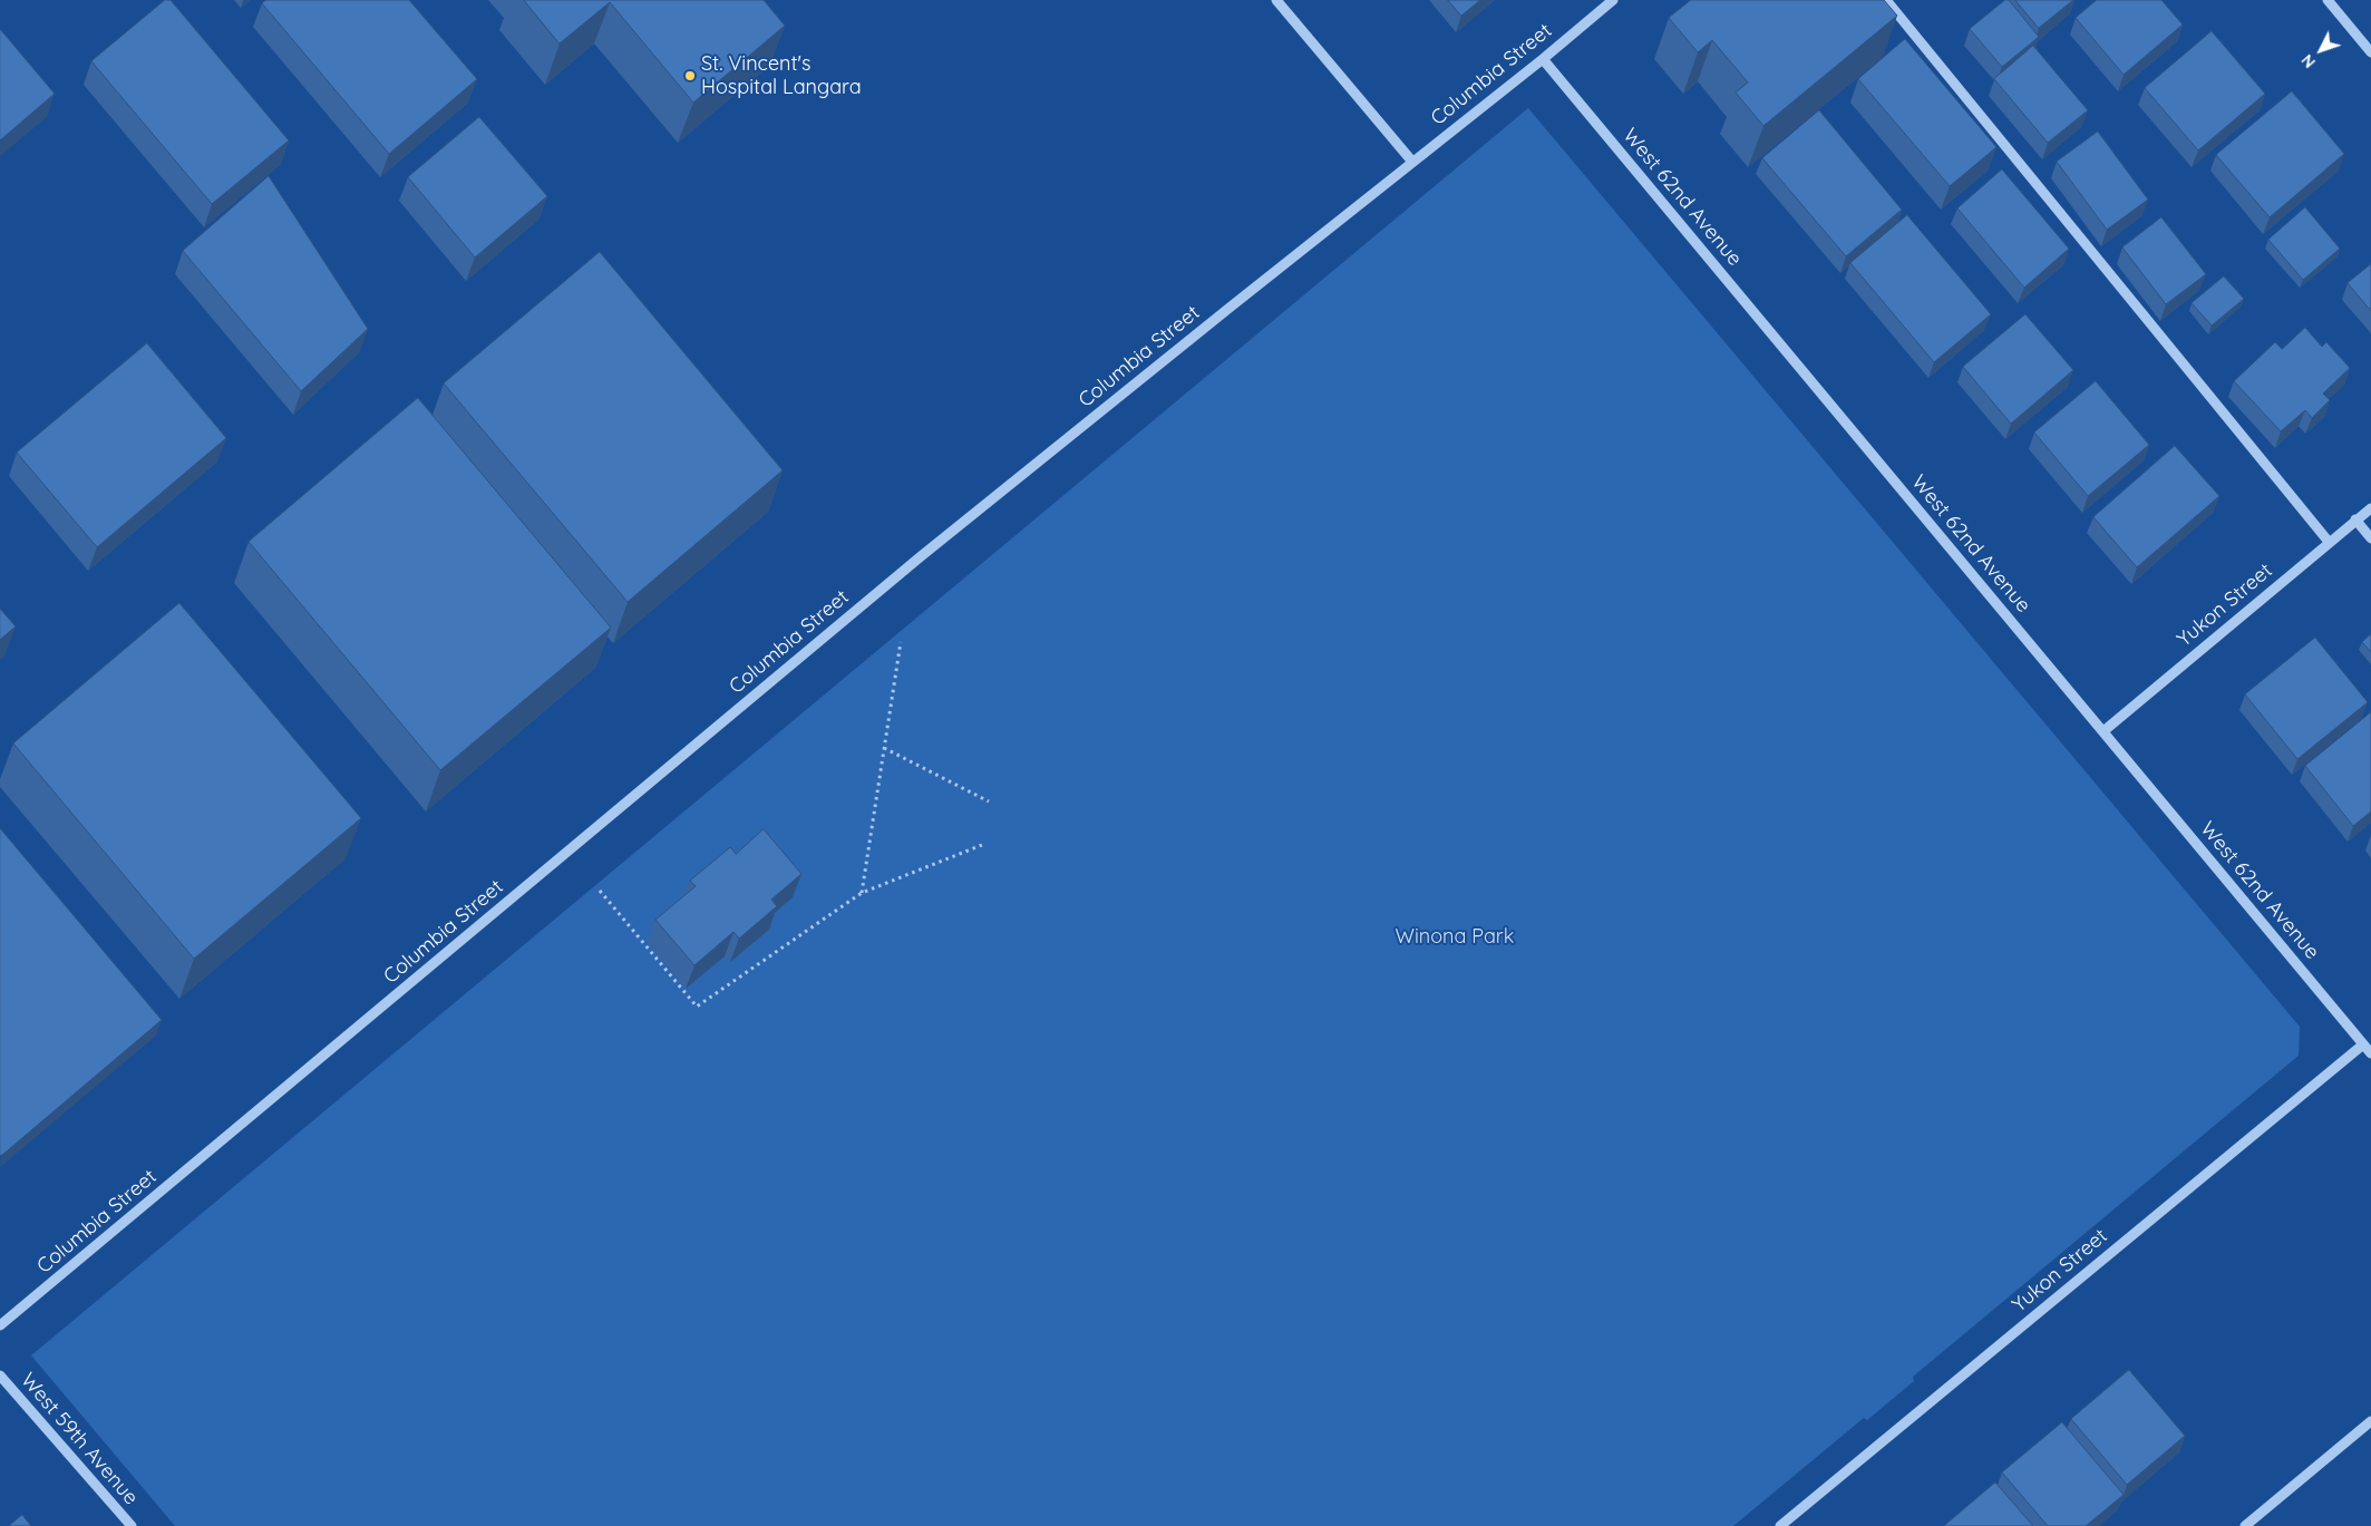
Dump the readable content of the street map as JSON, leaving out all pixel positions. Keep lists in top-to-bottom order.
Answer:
{
  "streets": {
    "street": [
      "Columbia Street",
      "West 62nd Avenue",
      "Yukon Street",
      "West 59th Avenue"
    ]
  },
  "crossings": [
    ["Columbia Street", "West 62nd Avenue"],
    ["West 62nd Avenue", "Yukon Street"]
  ],
  "parks": ["Winona Park"],
  "places": ["St. Vincent's Hospital Langara"],
  "north": "bottom left"
}
